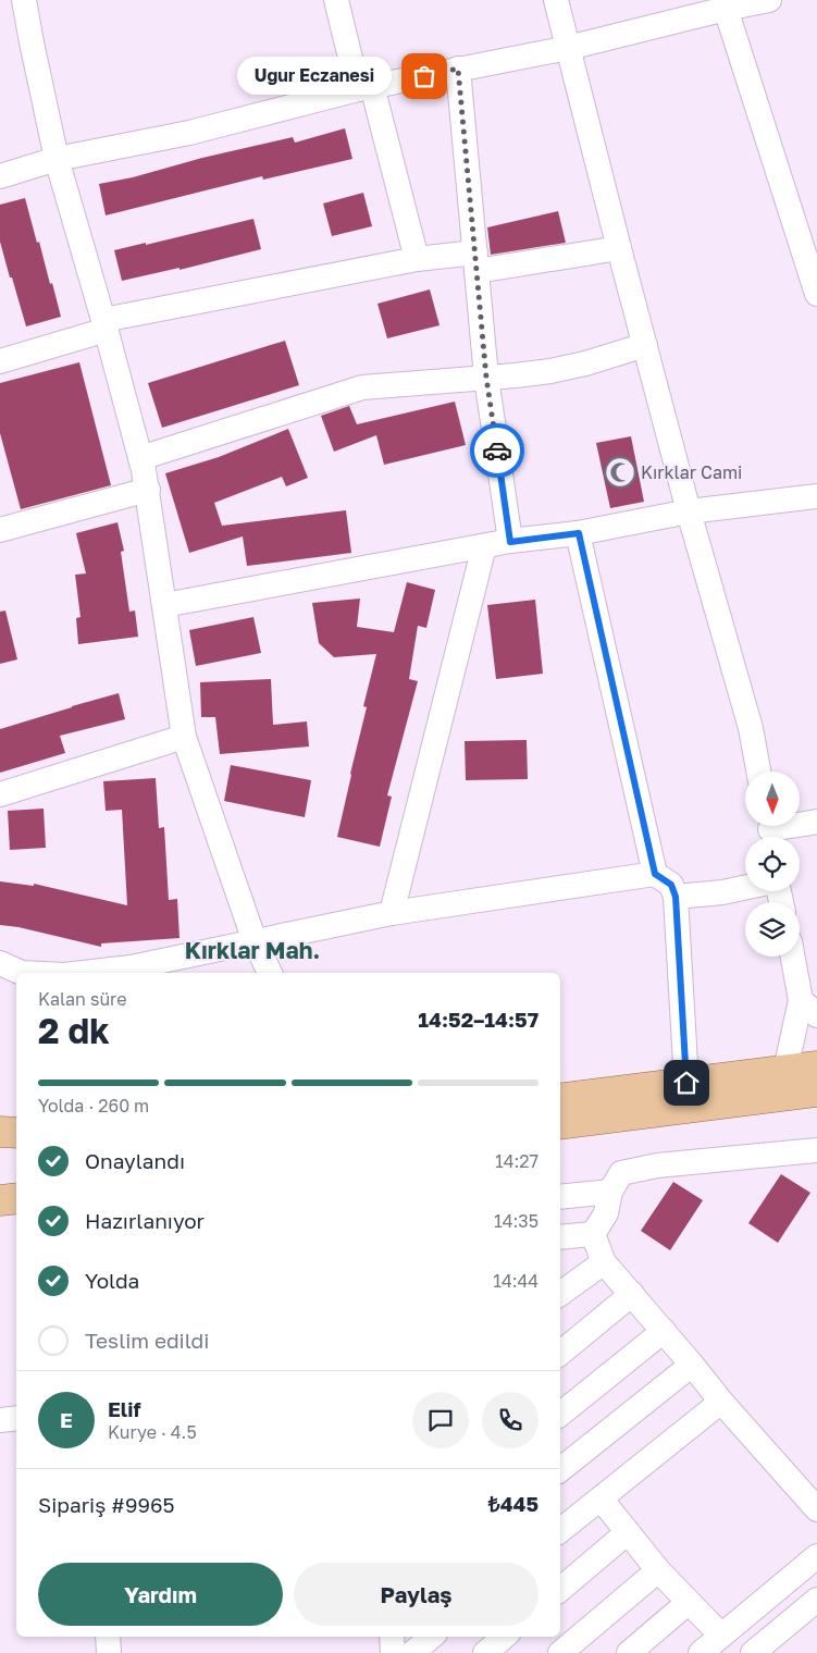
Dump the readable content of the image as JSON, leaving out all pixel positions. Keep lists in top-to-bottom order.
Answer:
{
  "districts": ["Kırklar Mah."],
  "places": {
    "other": ["Uğur Eczanesi"],
    "mosque": ["Kırklar Cami"]
  },
  "north": "bottom",
  "page": {
    "bubble": "Uğur Eczanesi",
    "heading": ["2 dk", "Kalan süre", "14:52–14:57"],
    "panel": [
      "Elif",
      "Kurye · 4.5",
      "Sipariş #9965",
      "₺445"
    ],
    "bar": "Yolda · 260 m",
    "list": [
      ["Onaylandı", "14:27"],
      ["Hazırlanıyor", "14:35"],
      ["Yolda", "14:44"],
      "Teslim edildi"
    ],
    "round": "E",
    "buttons": ["Yardım", "Paylaş"]
  }
}
